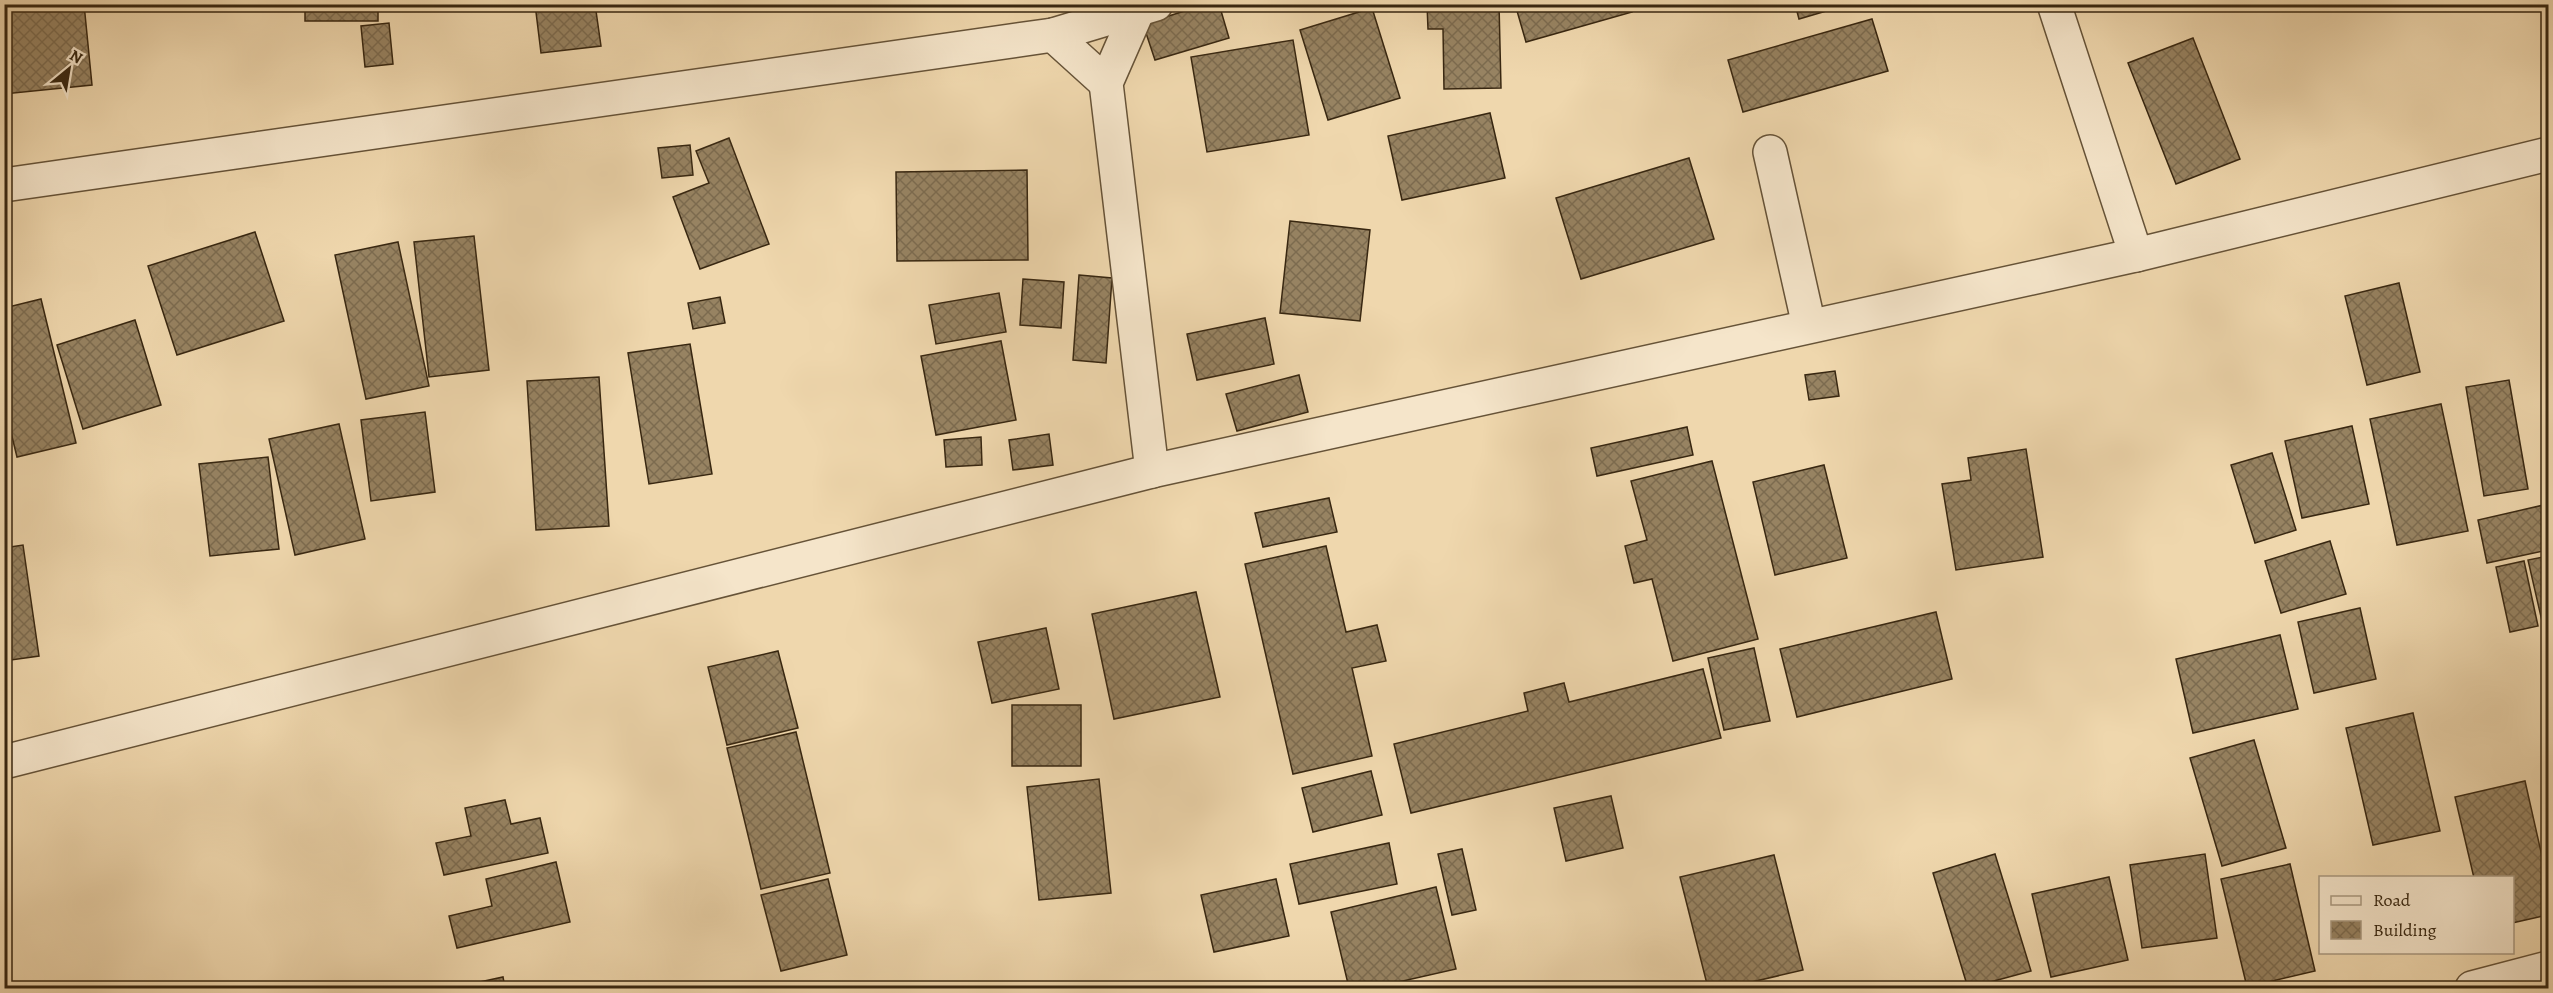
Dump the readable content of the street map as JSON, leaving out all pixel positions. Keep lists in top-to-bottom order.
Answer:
{
  "legend": ["Road", "Building"],
  "north": "top right"
}
